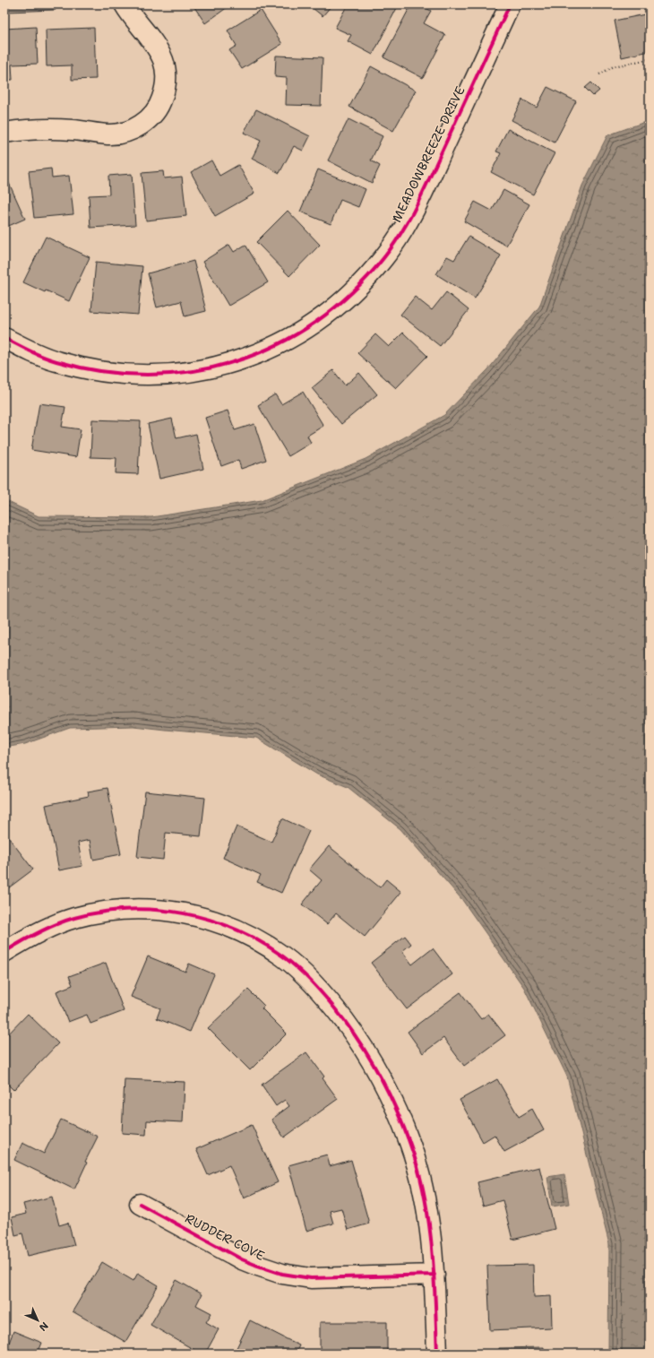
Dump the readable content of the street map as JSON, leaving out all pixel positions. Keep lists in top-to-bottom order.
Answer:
{
  "streets": {
    "street": ["MEADOWBREEZE DRIVE", "RUDDER COVE"]
  },
  "north": "bottom right"
}
